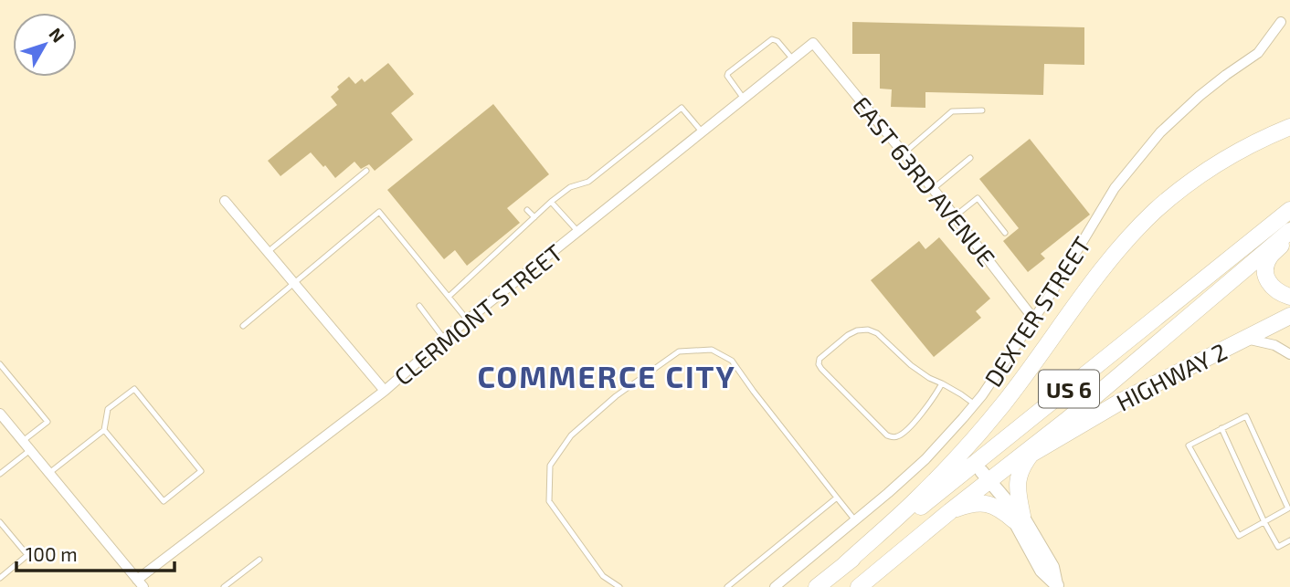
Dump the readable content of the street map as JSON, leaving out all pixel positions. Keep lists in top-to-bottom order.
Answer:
{
  "streets": {
    "main road": ["HIGHWAY 2", "US 6"],
    "street": ["EAST 63RD AVENUE", "DEXTER STREET", "CLERMONT STREET"]
  },
  "crossings": [
    ["EAST 63RD AVENUE", "DEXTER STREET"],
    ["EAST 63RD AVENUE", "CLERMONT STREET"],
    ["HIGHWAY 2", "US 6"]
  ],
  "districts": ["COMMERCE CITY"],
  "scale_bar": "100 m",
  "north": "top right"
}
